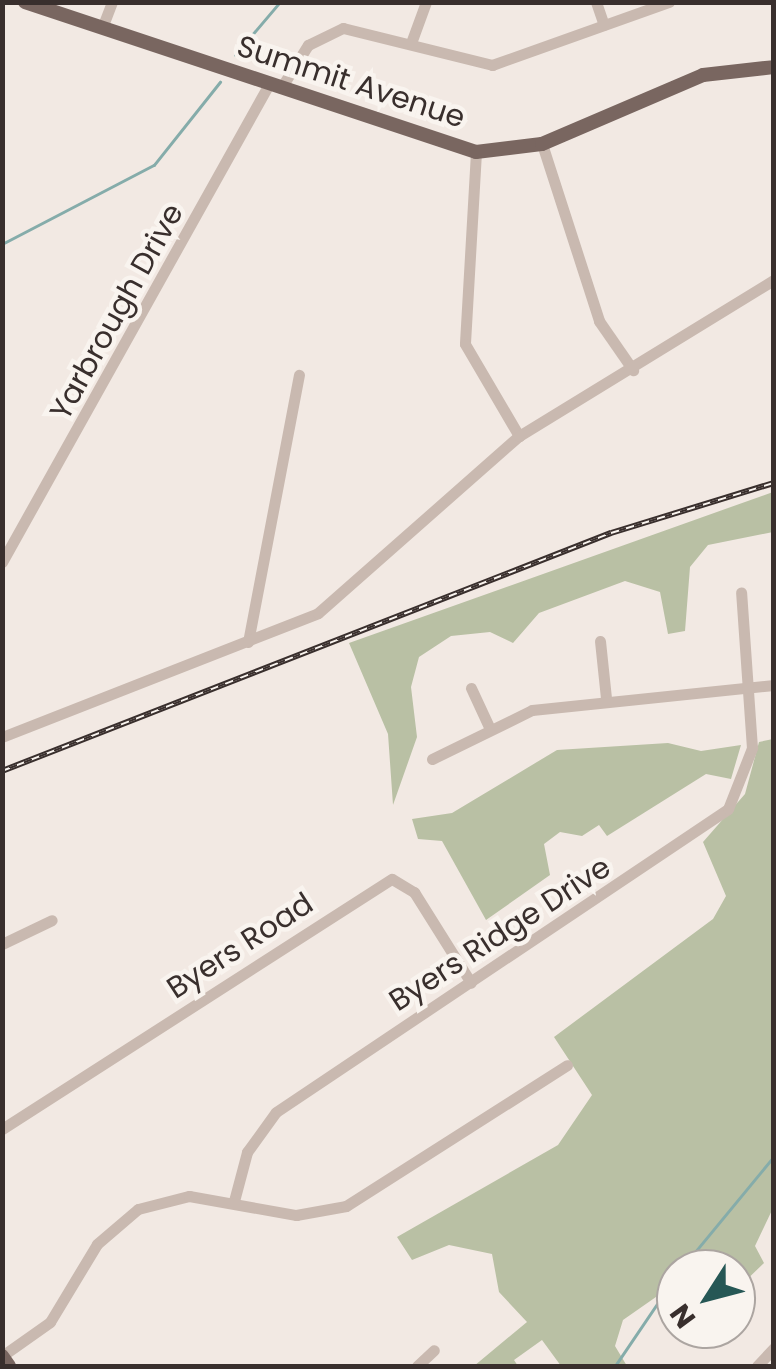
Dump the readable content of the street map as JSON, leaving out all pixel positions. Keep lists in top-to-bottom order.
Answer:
{
  "streets": {
    "main road": ["Summit Avenue"],
    "street": ["Yarbrough Drive", "Byers Ridge Drive", "Byers Road"]
  },
  "crossings": [
    ["Summit Avenue", "Yarbrough Drive"],
    ["Byers Ridge Drive", "Byers Road"]
  ],
  "north": "bottom left"
}
